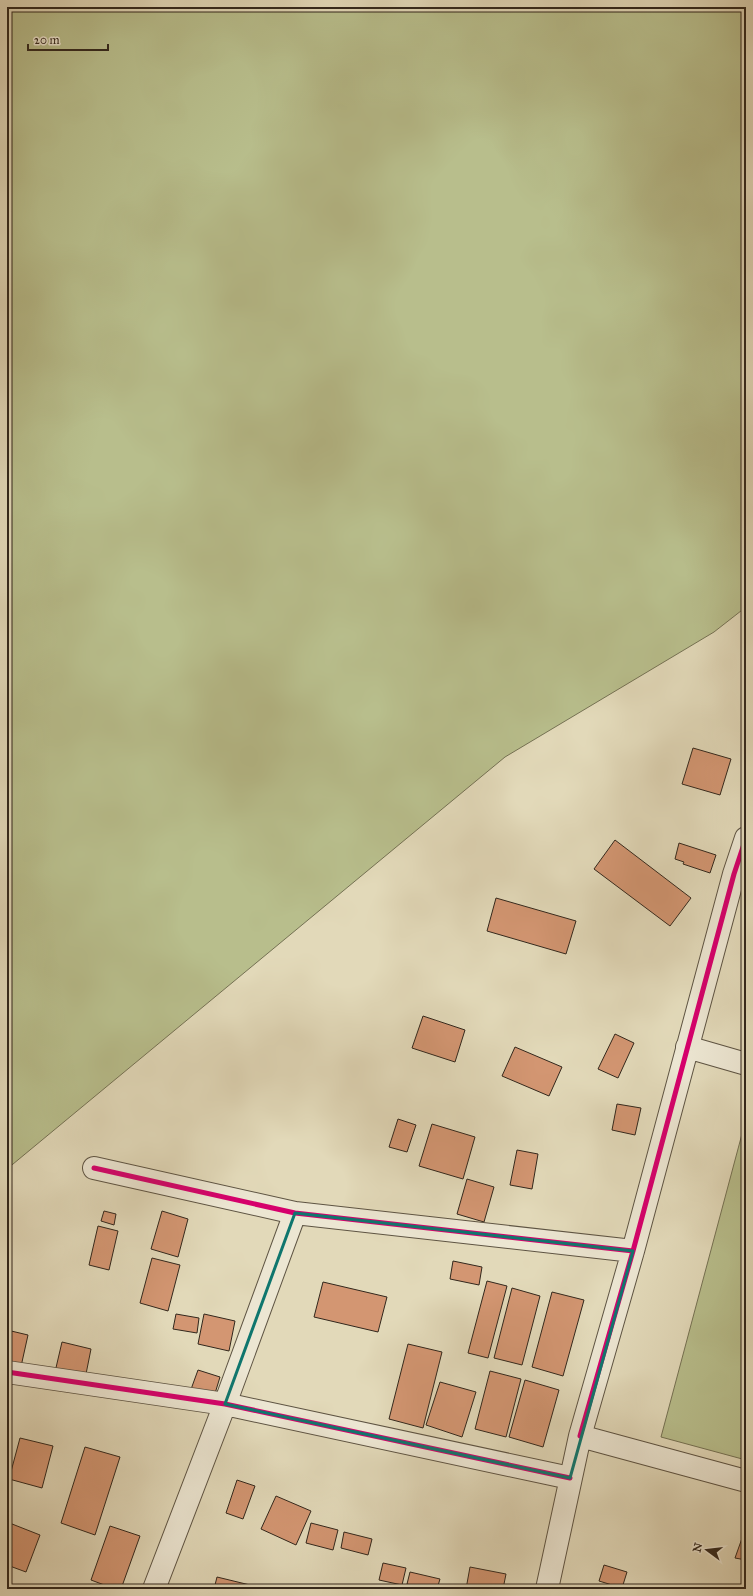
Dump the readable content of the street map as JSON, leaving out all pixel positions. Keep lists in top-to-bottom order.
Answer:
{
  "scale_bar": "20 m",
  "north": "left"
}
